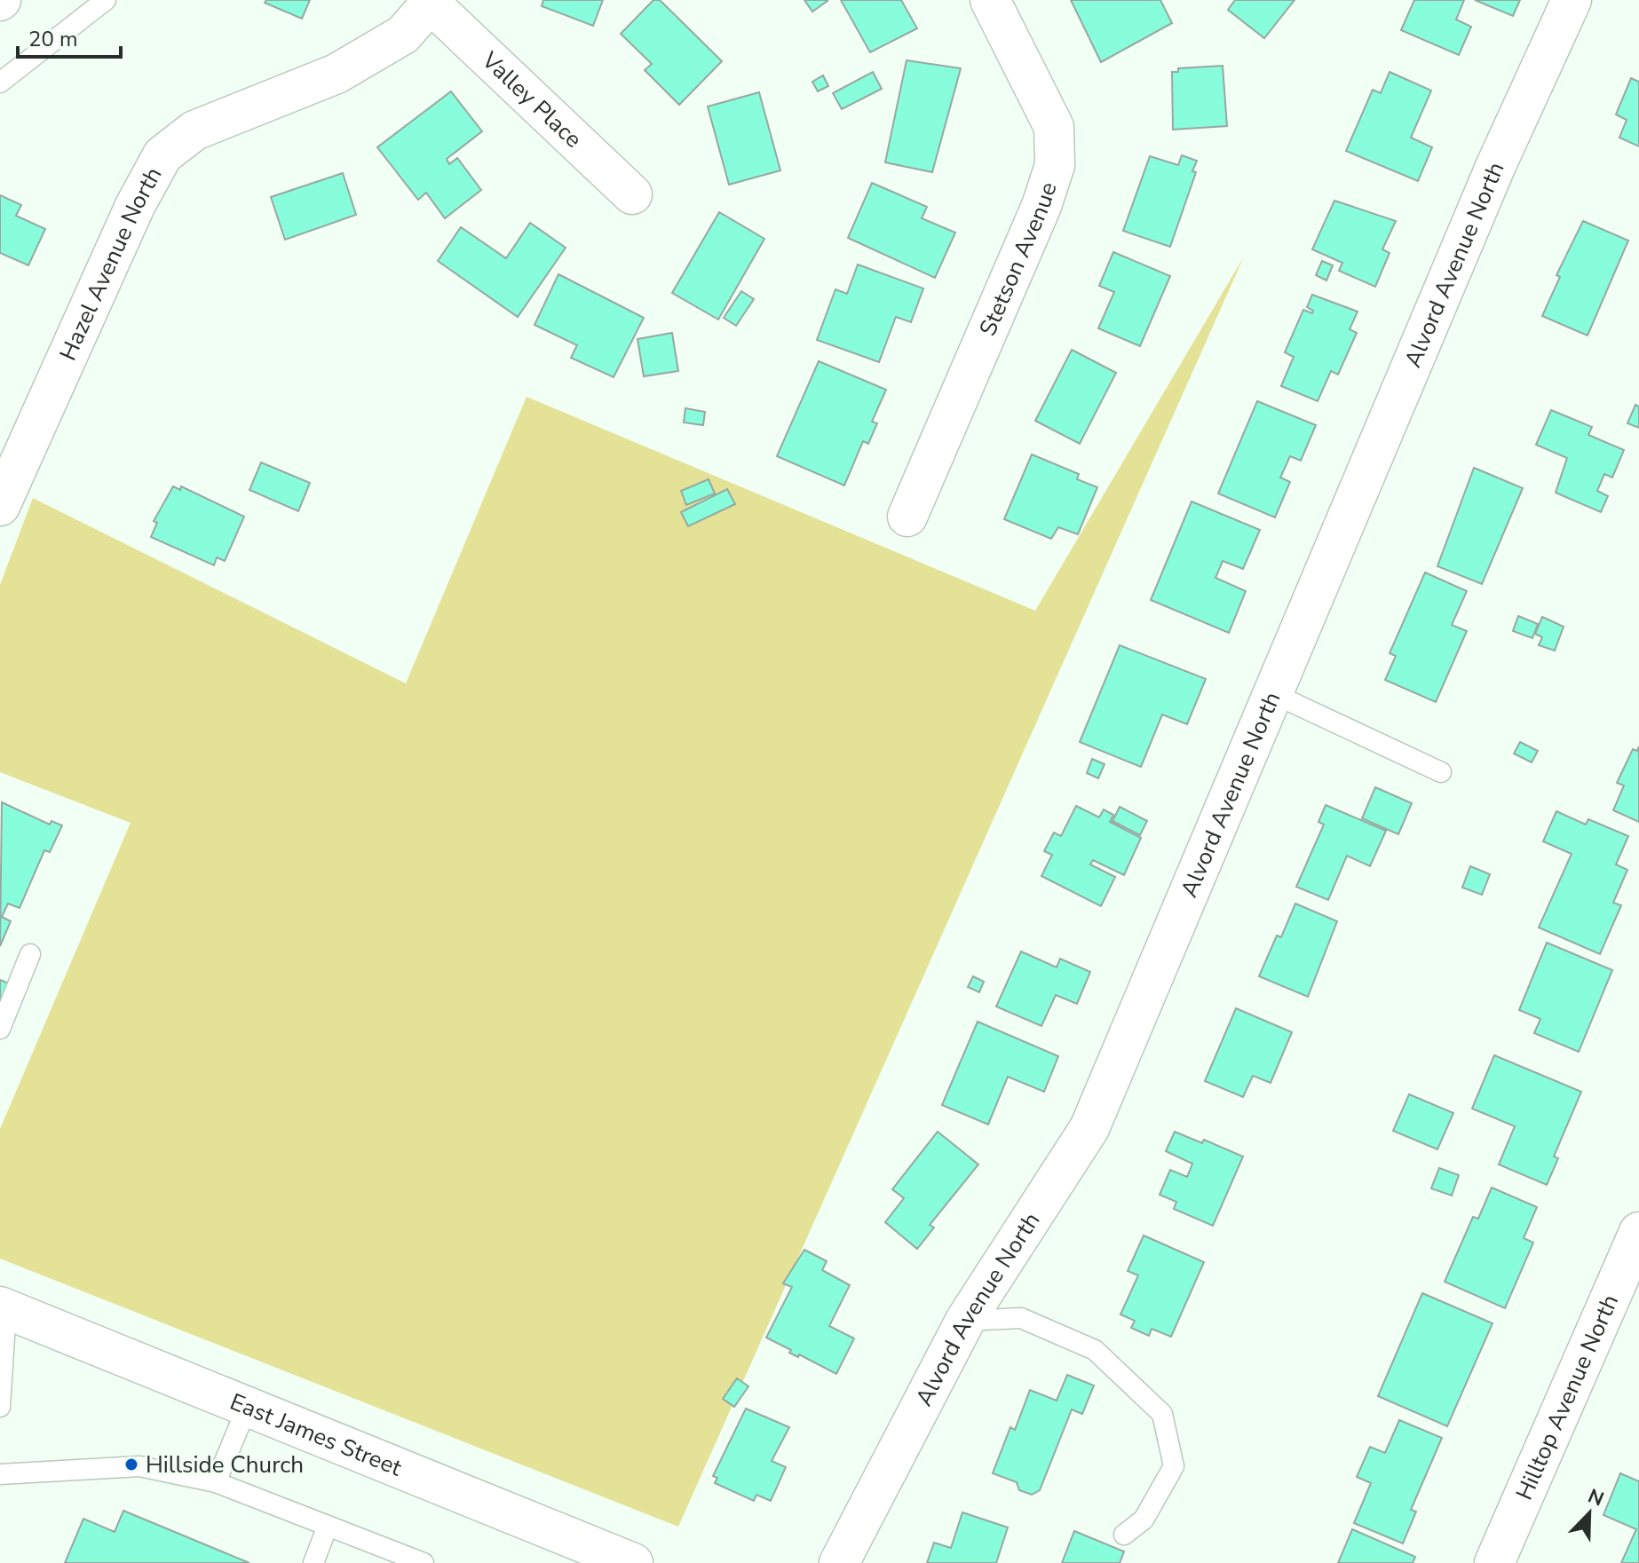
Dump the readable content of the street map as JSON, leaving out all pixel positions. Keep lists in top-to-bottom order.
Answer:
{
  "streets": {
    "street": [
      "Valley Place",
      "Stetson Avenue",
      "Hazel Avenue North",
      "Alvord Avenue North",
      "Hilltop Avenue North",
      "East James Street"
    ]
  },
  "crossings": [
    ["Valley Place", "Hazel Avenue North"]
  ],
  "places": ["Hillside Church"],
  "scale_bar": "20 m",
  "north": "top right"
}
